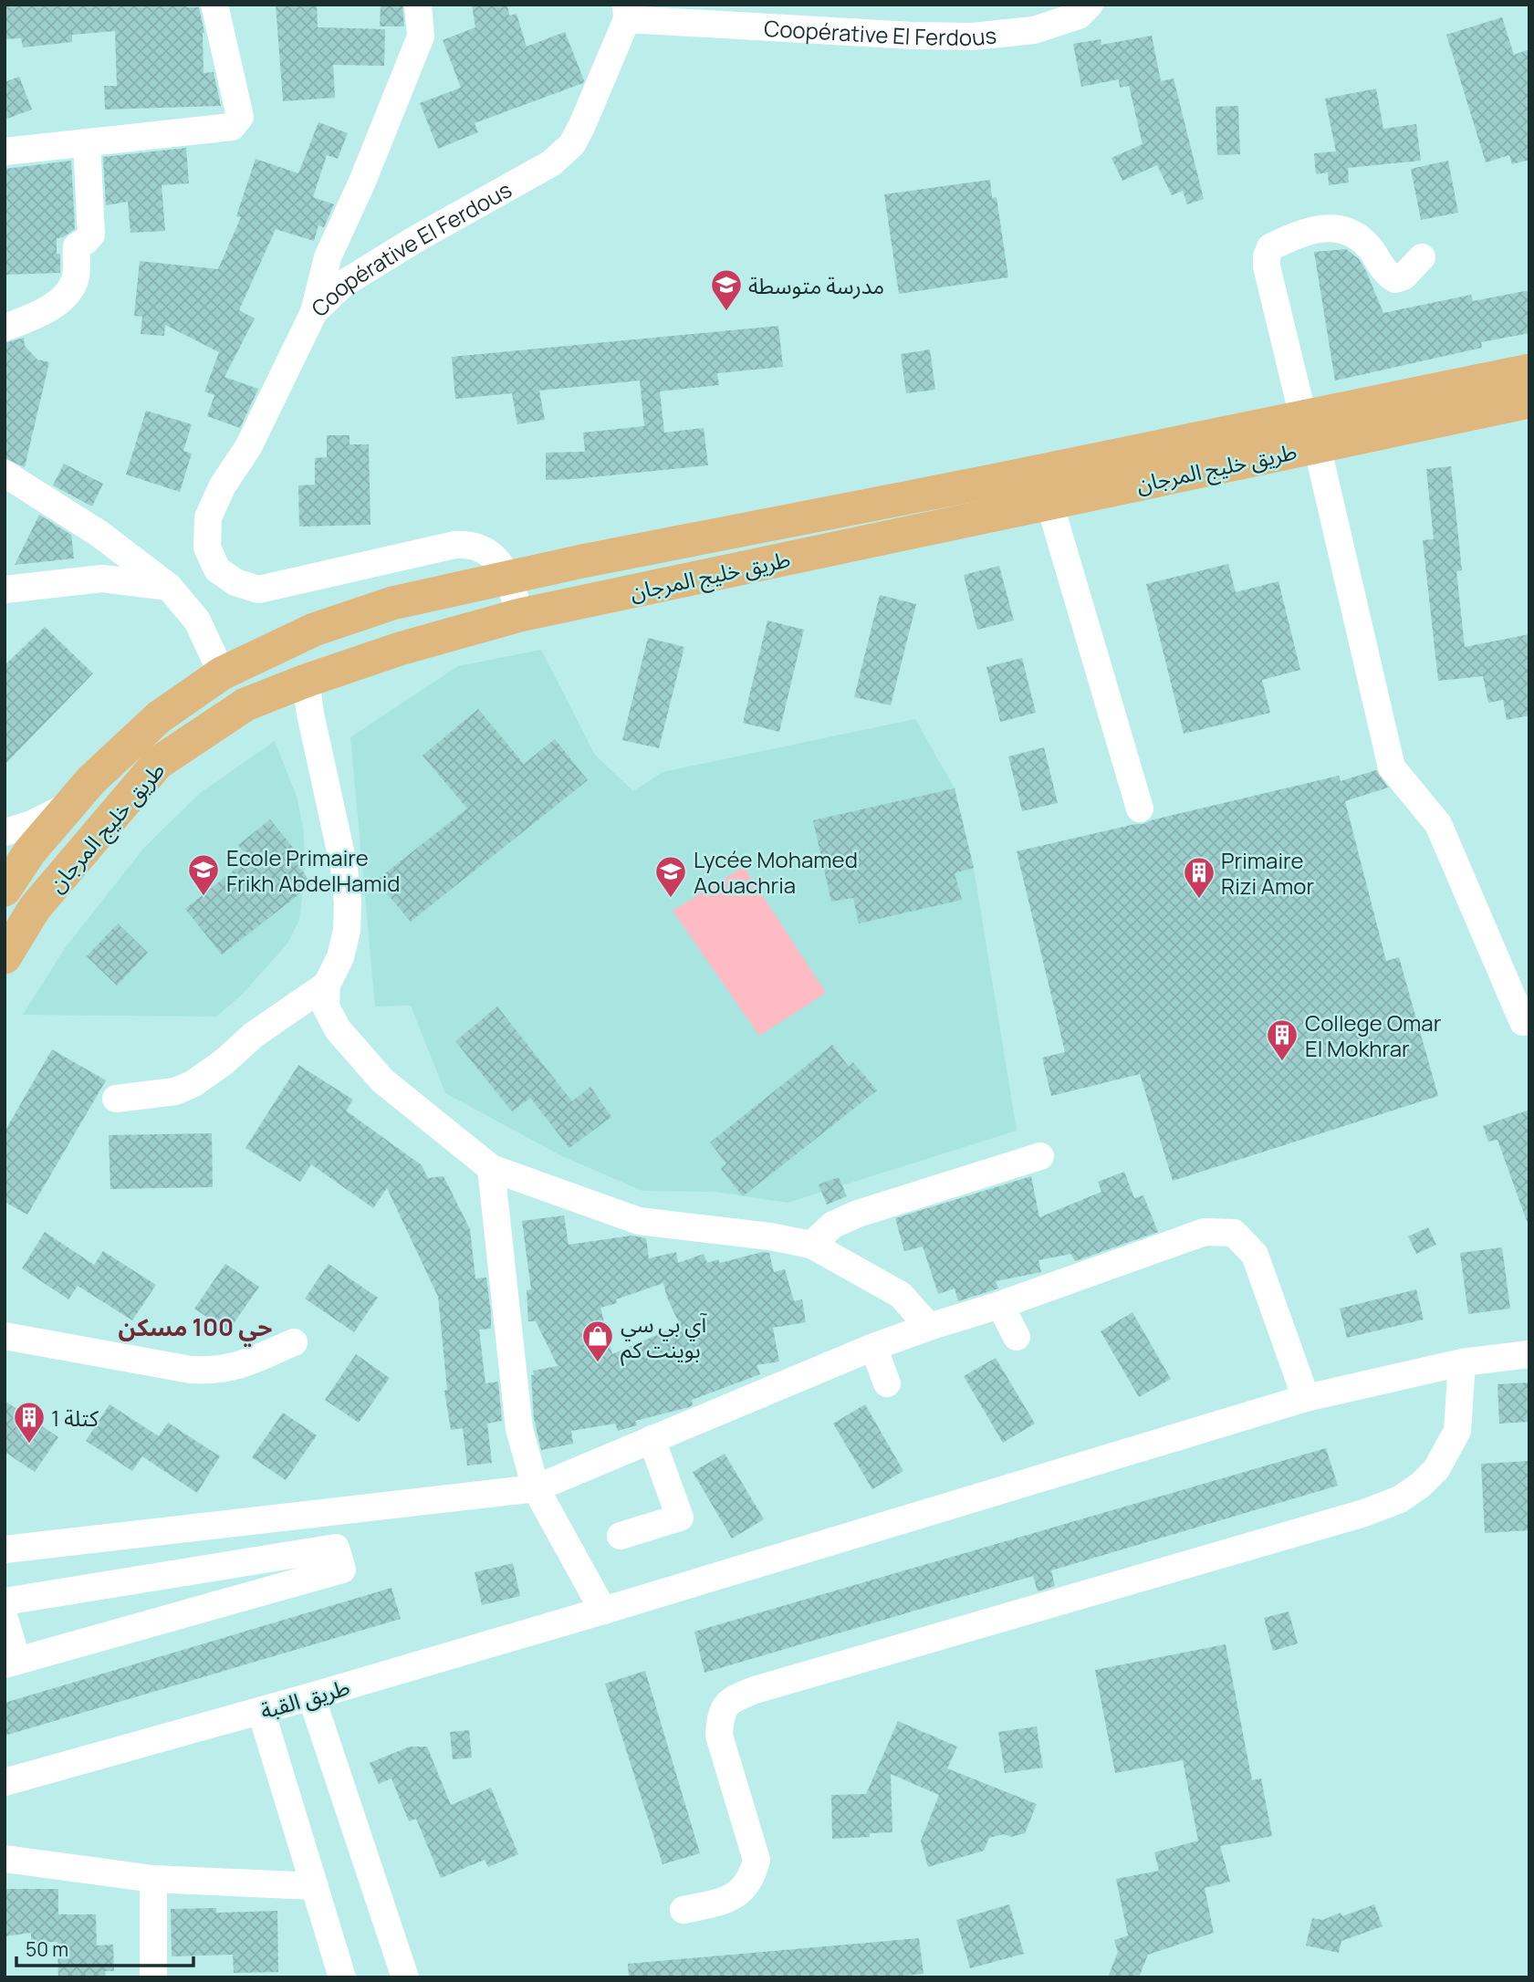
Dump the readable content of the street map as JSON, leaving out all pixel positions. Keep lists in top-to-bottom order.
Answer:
{
  "streets": {
    "main road": ["طريق خليج المرجان"],
    "street": ["Coopérative El Ferdous", "طريق القبة"]
  },
  "districts": ["حي 100 مسكن"],
  "places": {
    "school or university": ["مدرسة متوسطة", "Ecole Primaire Frikh AbdelHamid", "Lycée Mohamed Aouachria"],
    "building": ["Primaire Rizi Amor", "College Omar El Mokhrar", "كتلة 1"],
    "shop": ["آي بي سي بوينت كم"]
  },
  "scale_bar": "50 m"
}
